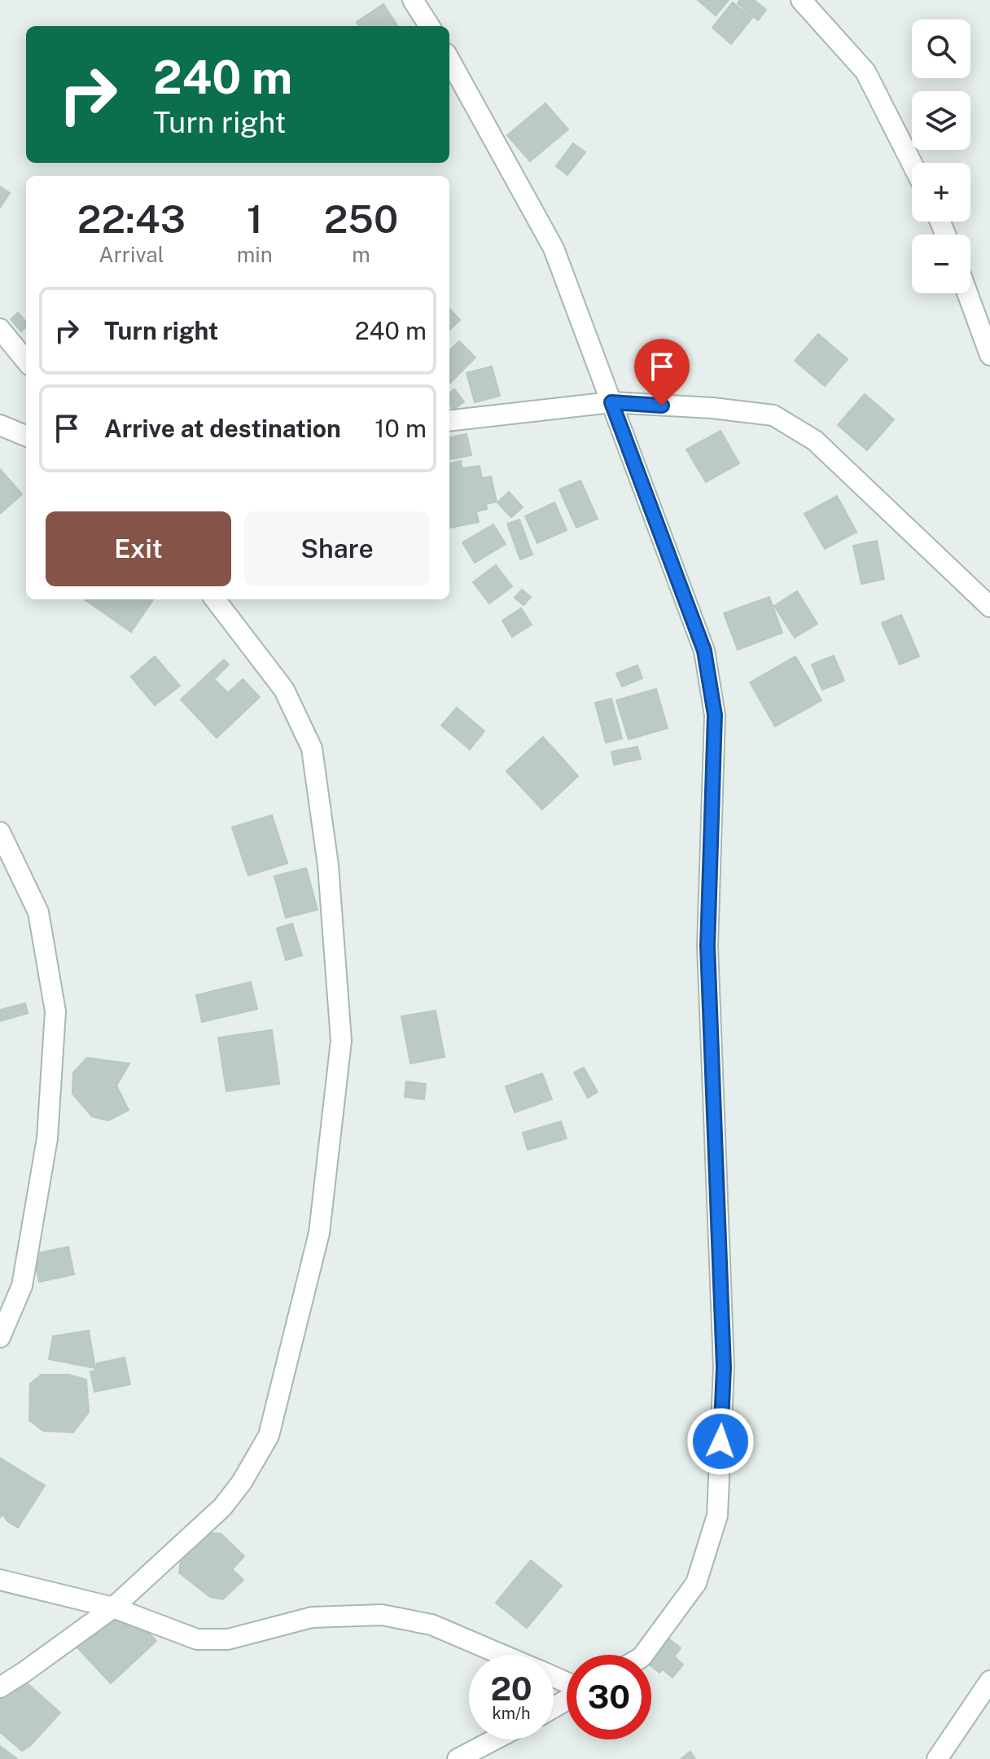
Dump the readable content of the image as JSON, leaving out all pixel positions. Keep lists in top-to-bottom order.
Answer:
{
  "page": {
    "map_buttons": ["+", "−"],
    "turn": ["240 m", "Turn right"],
    "eta": [
      "22:43",
      "Arrival",
      "1",
      "min",
      "250",
      "m"
    ],
    "list": [
      {
        "name": "Turn right",
        "value": "240 m"
      },
      {
        "name": "Arrive at destination",
        "value": "10 m"
      }
    ],
    "buttons": ["Exit", "Share"],
    "speed": "20 km/h",
    "limit": "30"
  }
}
